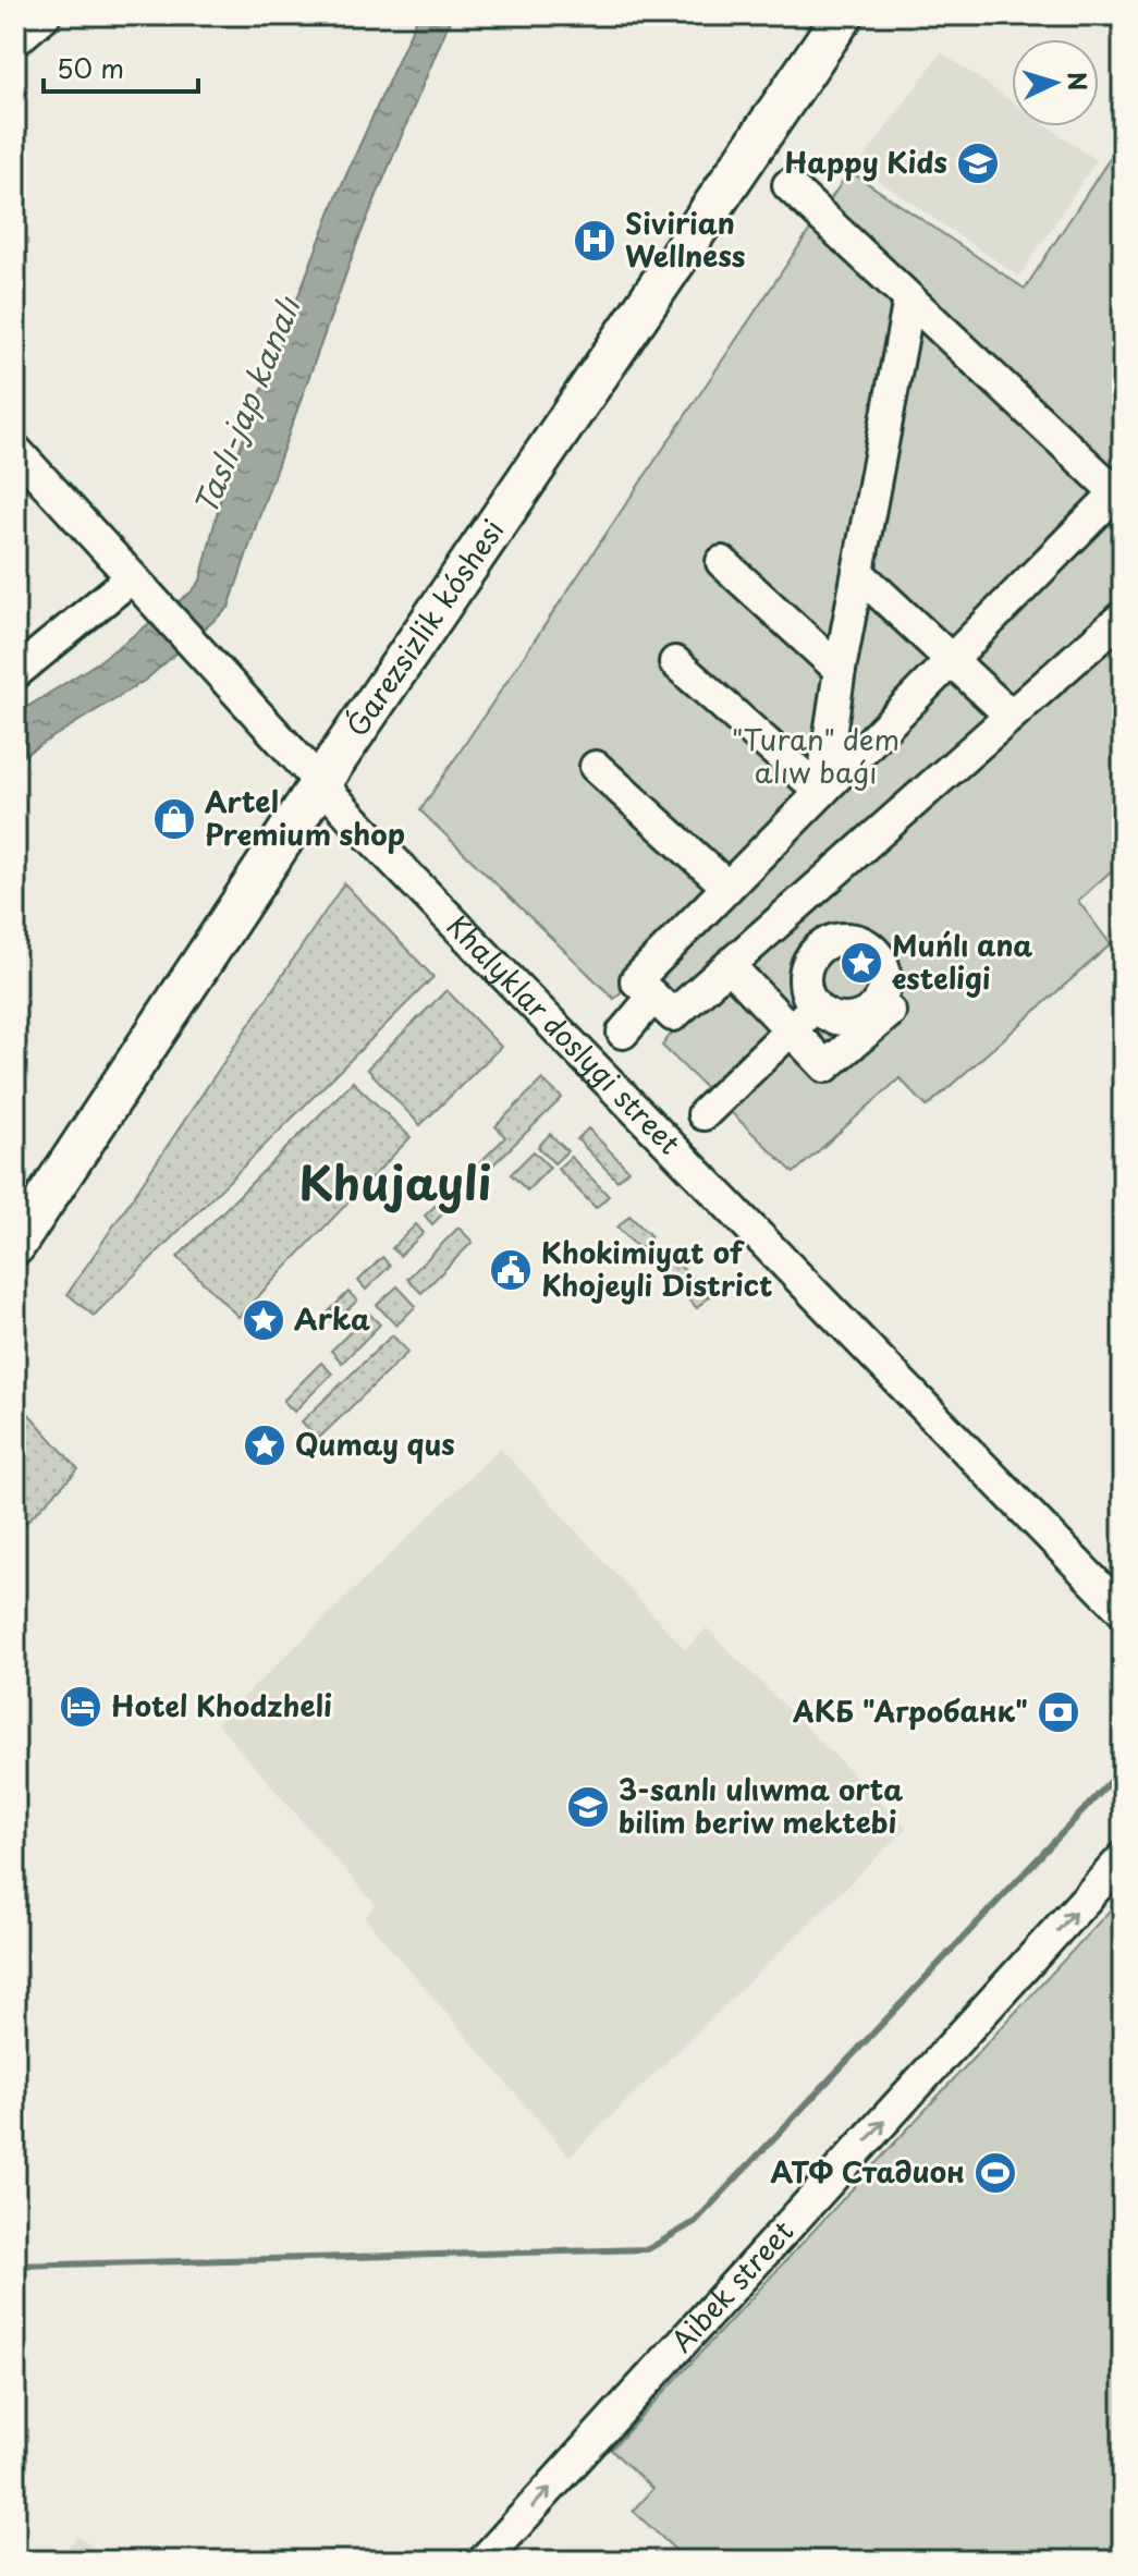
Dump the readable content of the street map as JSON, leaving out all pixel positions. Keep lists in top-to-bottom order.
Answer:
{
  "streets": {
    "main road": ["Ǵarezsizlik kóshesi"],
    "street": ["Khalyklar doslygi street", "Aibek street"]
  },
  "crossings": [
    ["Ǵarezsizlik kóshesi", "Khalyklar doslygi street"]
  ],
  "one_way": ["Aibek street"],
  "districts": ["Khujayli"],
  "water": ["Taslı-jap kanalı"],
  "parks": ["\"Turan\" dem alıw baǵı"],
  "places": {
    "school or university": ["Happy Kids", "3-sanlı ulıwma orta bilim beriw mektebi"],
    "hospital": ["Sivirian Wellness"],
    "shop": ["Artel Premium shop"],
    "place": ["Muńlı ana esteligi", "Arka", "Qumay qus"],
    "public building": ["Khokimiyat of Khojeyli District"],
    "hotel": ["Hotel Khodzheli"],
    "bank": ["АКБ \"Агробанк\""],
    "sports": ["АТФ Стадион"]
  },
  "scale_bar": "50 m",
  "north": "right"
}
